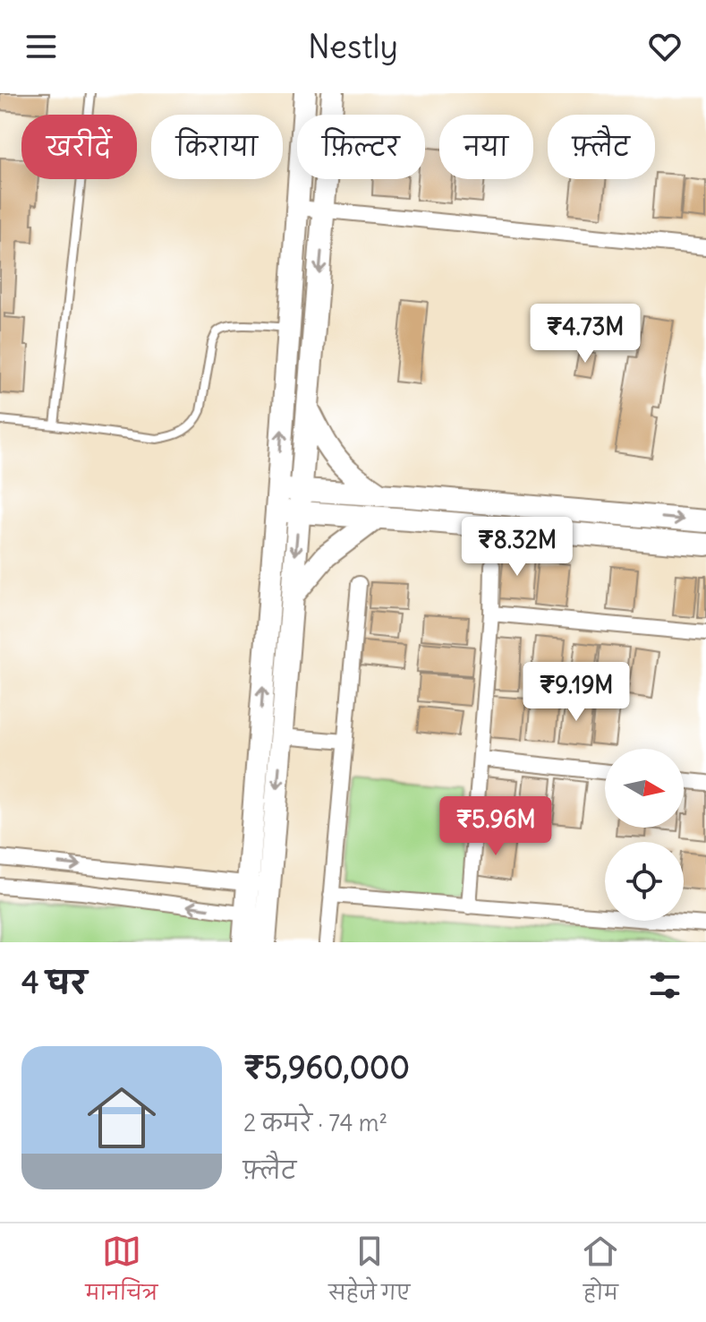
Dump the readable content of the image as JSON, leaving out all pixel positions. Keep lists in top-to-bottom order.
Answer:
{
  "north": "right",
  "page": {
    "header": "Nestly",
    "chip": [
      "खरीदें",
      "किराया",
      "फ़िल्टर",
      "नया",
      "फ़्लैट"
    ],
    "price": [
      "₹4.73M",
      "₹8.32M",
      "₹9.19M",
      "₹5.96M"
    ],
    "heading": "4 घर",
    "list": [
      {
        "name": "₹5,960,000",
        "note": "2 कमरे · 74 m² · फ़्लैट"
      }
    ],
    "tabs": ["मानचित्र", "सहेजे गए", "होम"]
  }
}
